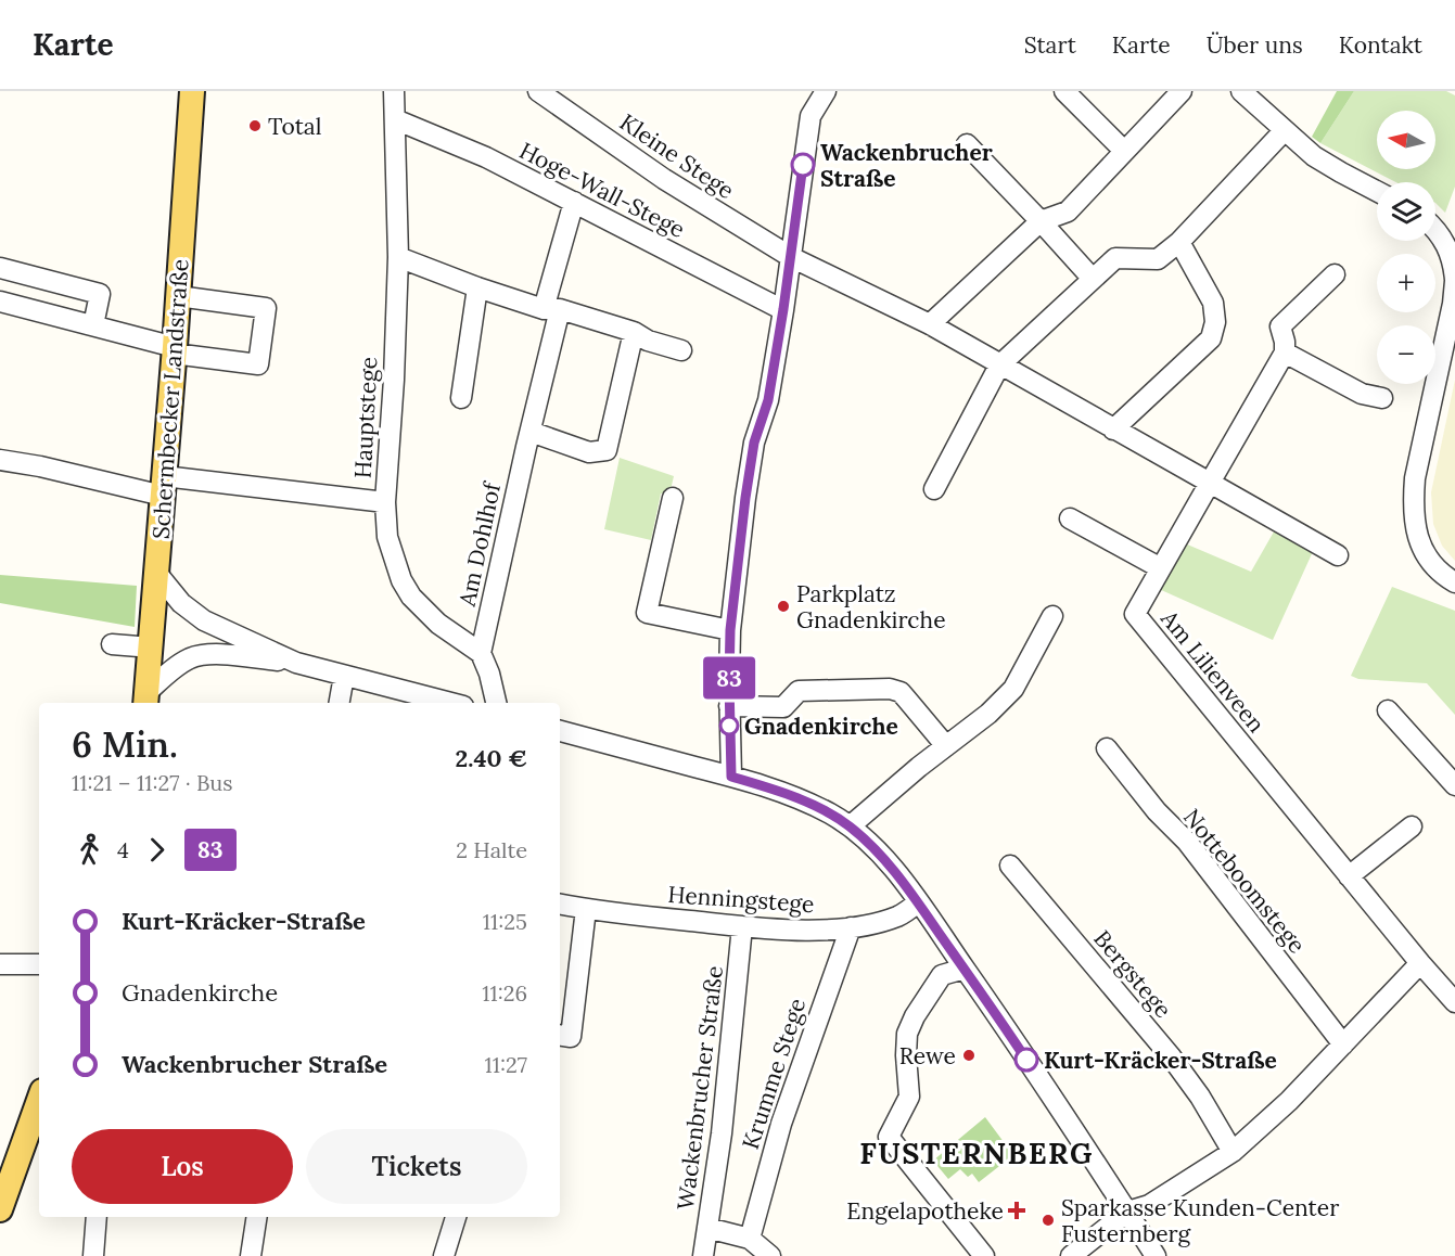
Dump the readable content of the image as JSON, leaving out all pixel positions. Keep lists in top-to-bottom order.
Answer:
{
  "streets": {
    "main road": ["Schermbecker Landstraße"],
    "street": [
      "Kleine Stege",
      "Hoge-Wall-Stege",
      "Hauptstege",
      "Am Dohlhof",
      "Am Lilienveen",
      "Notteboomstege",
      "Henningstege",
      "Bergstege",
      "Krumme Stege",
      "Wackenbrucher Straße"
    ]
  },
  "crossings": [
    ["Hoge-Wall-Stege", "Hauptstege"],
    ["Hoge-Wall-Stege", "Am Dohlhof"],
    ["Hauptstege", "Am Dohlhof"],
    ["Henningstege", "Krumme Stege"],
    ["Henningstege", "Wackenbrucher Straße"]
  ],
  "districts": ["FUSTERNBERG"],
  "places": {
    "other": [
      "Total",
      "Wackenbrucher Straße",
      "Parkplatz Gnadenkirche",
      "Gnadenkirche",
      "Rewe",
      "Kurt-Kräcker-Straße",
      "Sparkasse Kunden-Center Fusternberg"
    ],
    "health": ["Engelapotheke"]
  },
  "lines": ["bus line 83"],
  "north": "left",
  "page": {
    "header": "Karte",
    "nav": [
      "Start",
      "Karte",
      "Über uns",
      "Kontakt"
    ],
    "on_map": "83",
    "map_buttons": ["+", "−"],
    "heading": ["6 Min.", "11:21 – 11:27 · Bus", "2.40 €"],
    "legs": ["4", "83", "2 Halte"],
    "list": [
      {
        "name": "Kurt-Kräcker-Straße",
        "value": "11:25"
      },
      {
        "name": "Gnadenkirche",
        "value": "11:26"
      },
      {
        "name": "Wackenbrucher Straße",
        "value": "11:27"
      }
    ],
    "buttons": ["Los", "Tickets"]
  }
}
